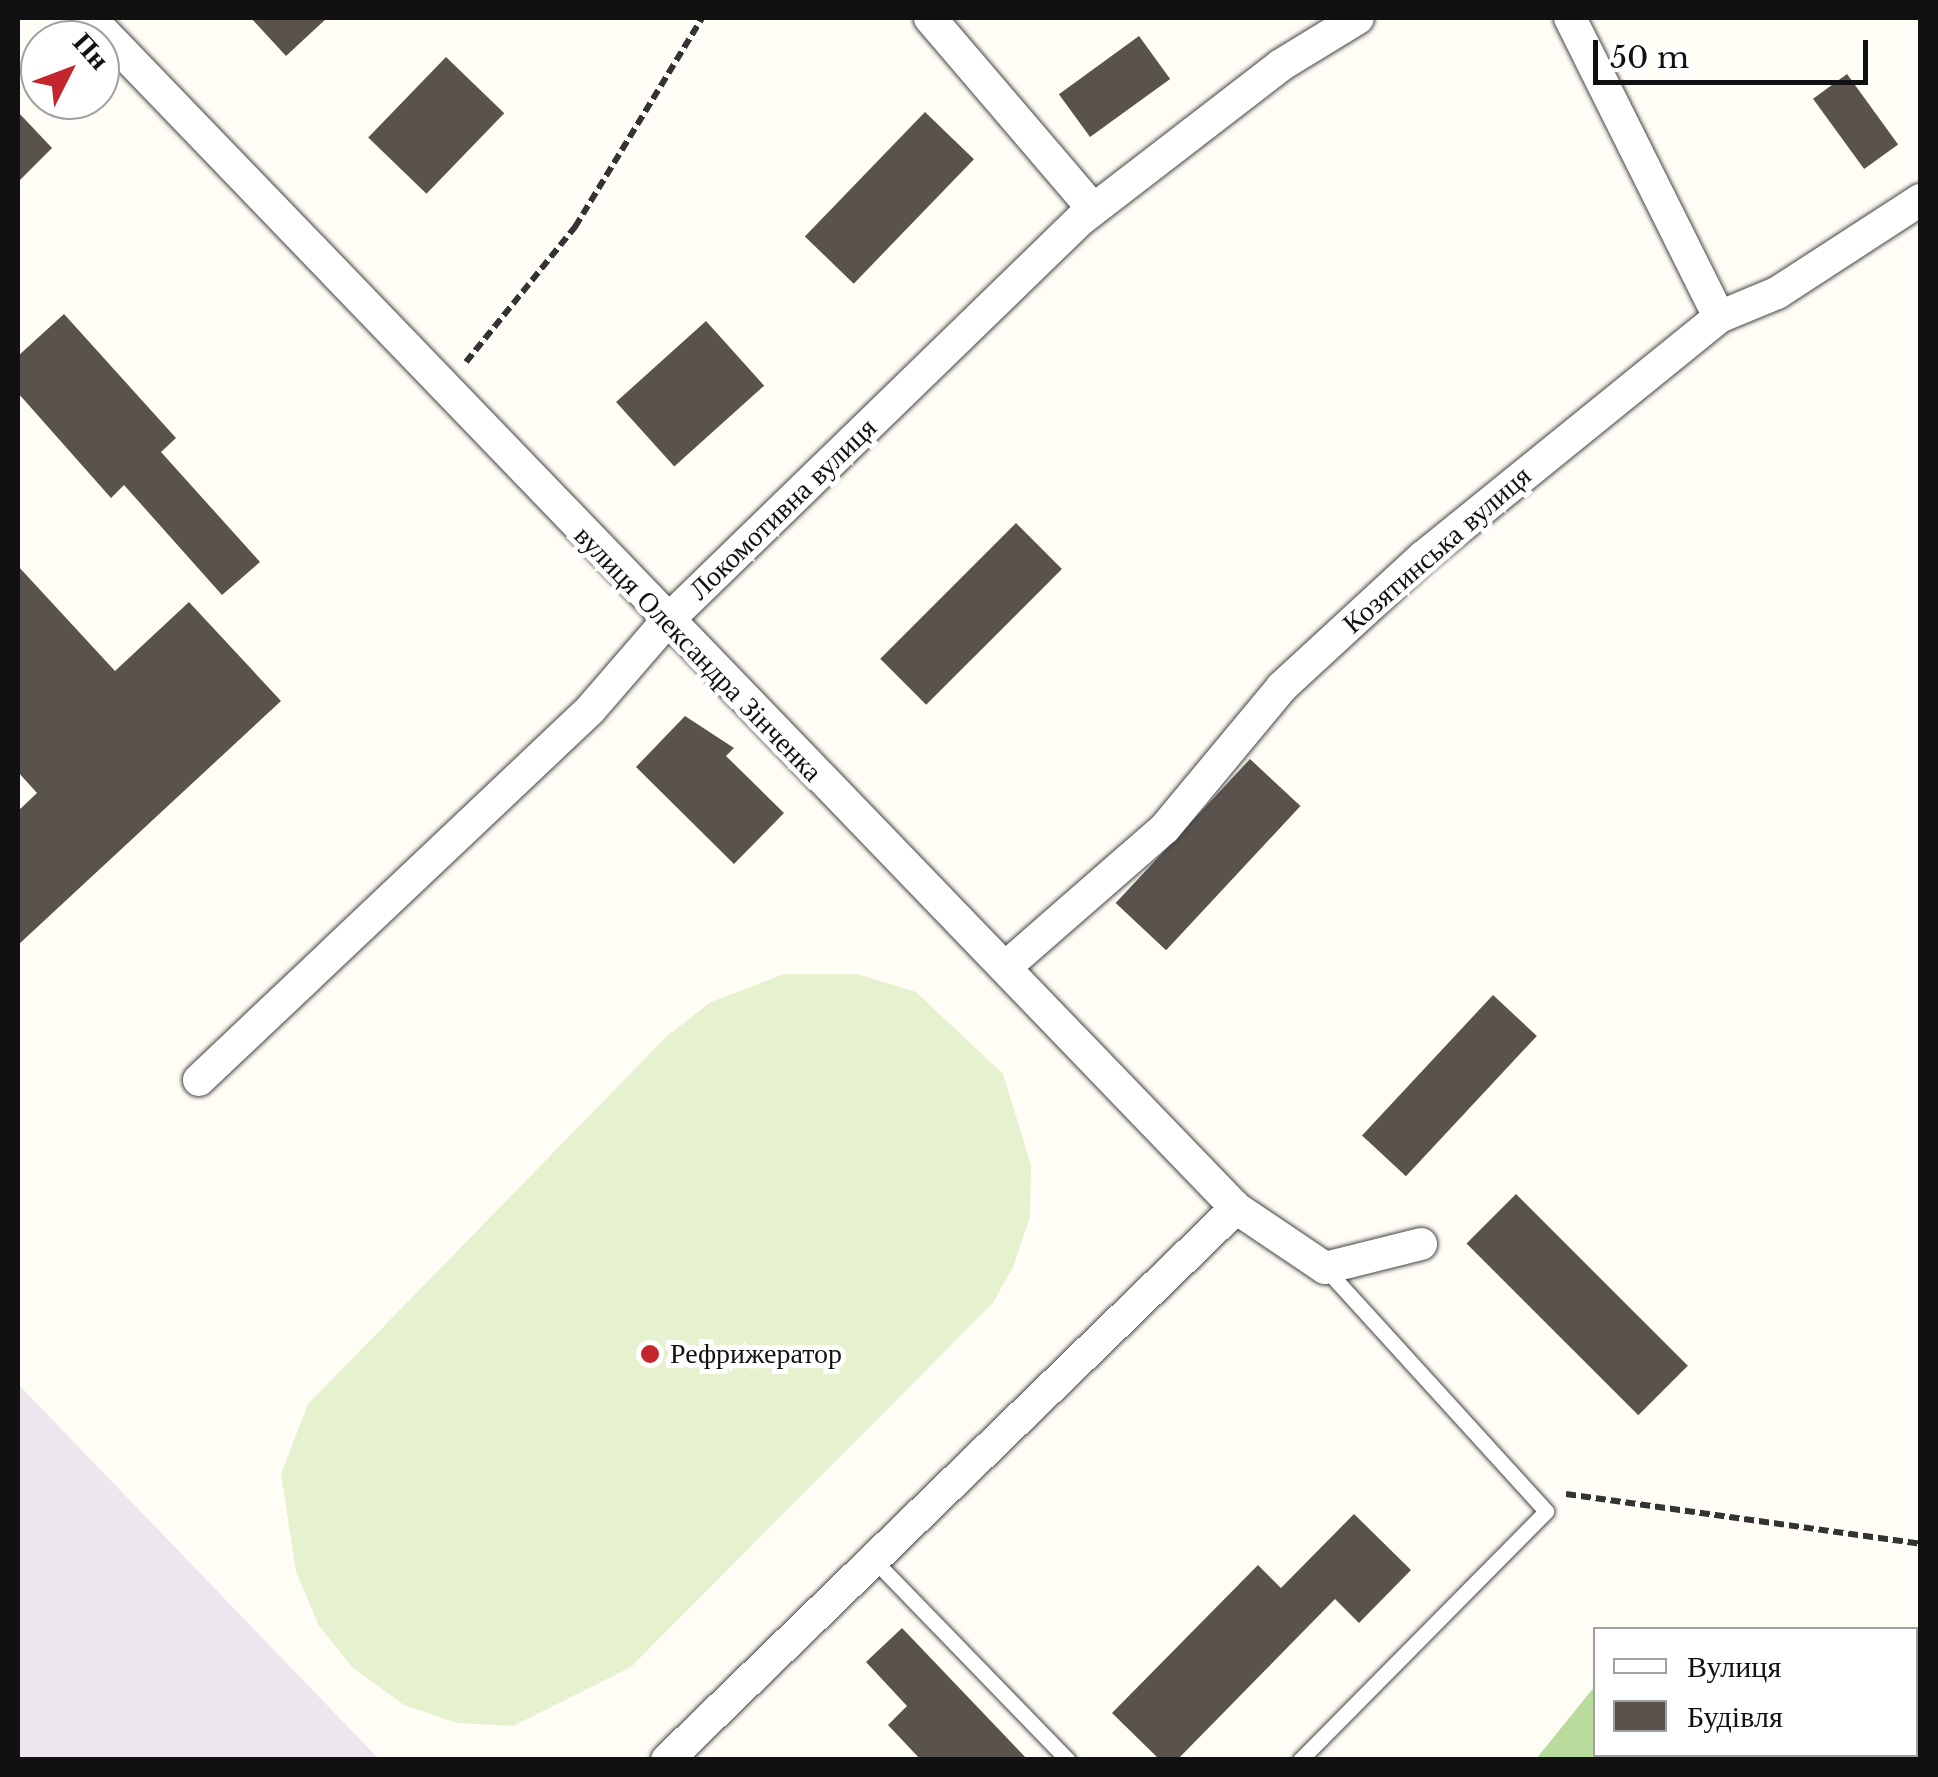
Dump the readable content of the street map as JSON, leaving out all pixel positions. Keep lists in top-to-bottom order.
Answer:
{
  "streets": {
    "street": ["Локомотивна вулиця", "Козятинська вулиця", "вулиця Олександра Зінченка"]
  },
  "crossings": [
    ["Локомотивна вулиця", "вулиця Олександра Зінченка"],
    ["Козятинська вулиця", "вулиця Олександра Зінченка"]
  ],
  "places": ["Рефрижератор"],
  "legend": ["Вулиця", "Будівля"],
  "scale_bar": "50 m",
  "north": "top right"
}
